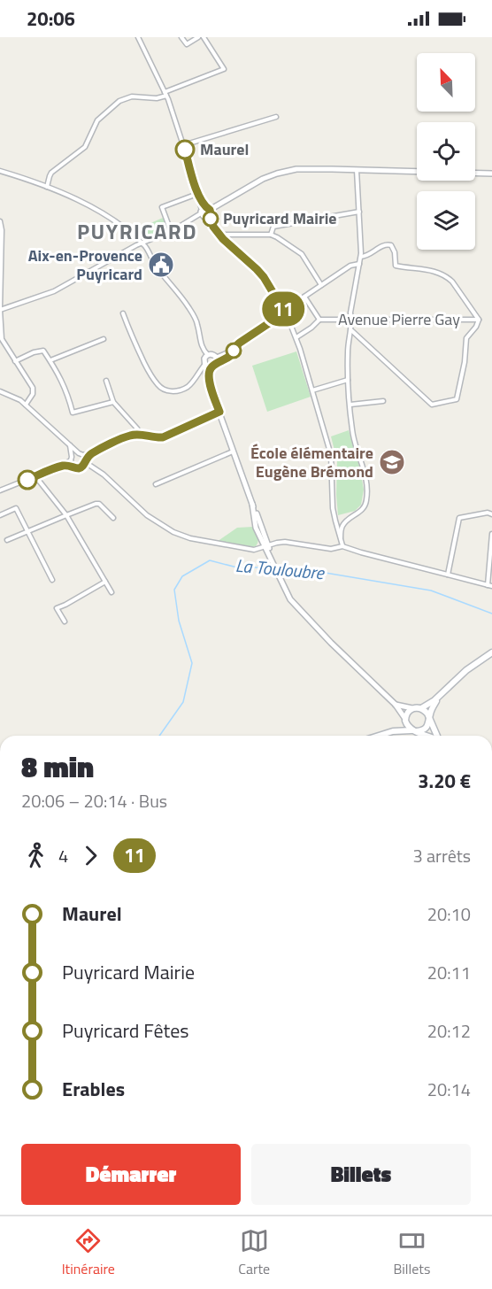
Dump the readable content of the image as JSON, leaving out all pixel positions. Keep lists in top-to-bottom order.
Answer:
{
  "streets": {
    "street": ["Avenue Pierre Gay"]
  },
  "districts": ["PUYRICARD"],
  "water": ["La Touloubre"],
  "places": {
    "other": ["Maurel", "Puyricard Mairie"],
    "public building": ["Aix-en-Provence Puyricard"],
    "school or university": ["École élémentaire Eugène Brémond"]
  },
  "lines": ["bus line 11"],
  "north": "top left",
  "page": {
    "status": "20:06",
    "on_map": "11",
    "heading": ["8 min", "20:06 – 20:14 · Bus", "3.20 €"],
    "legs": ["4", "11", "3 arrêts"],
    "list": [
      {
        "name": "Maurel",
        "value": "20:10"
      },
      {
        "name": "Puyricard Mairie",
        "value": "20:11"
      },
      {
        "name": "Puyricard Fêtes",
        "value": "20:12"
      },
      {
        "name": "Erables",
        "value": "20:14"
      }
    ],
    "buttons": ["Démarrer", "Billets"],
    "tabs": ["Itinéraire", "Carte", "Billets"]
  }
}
